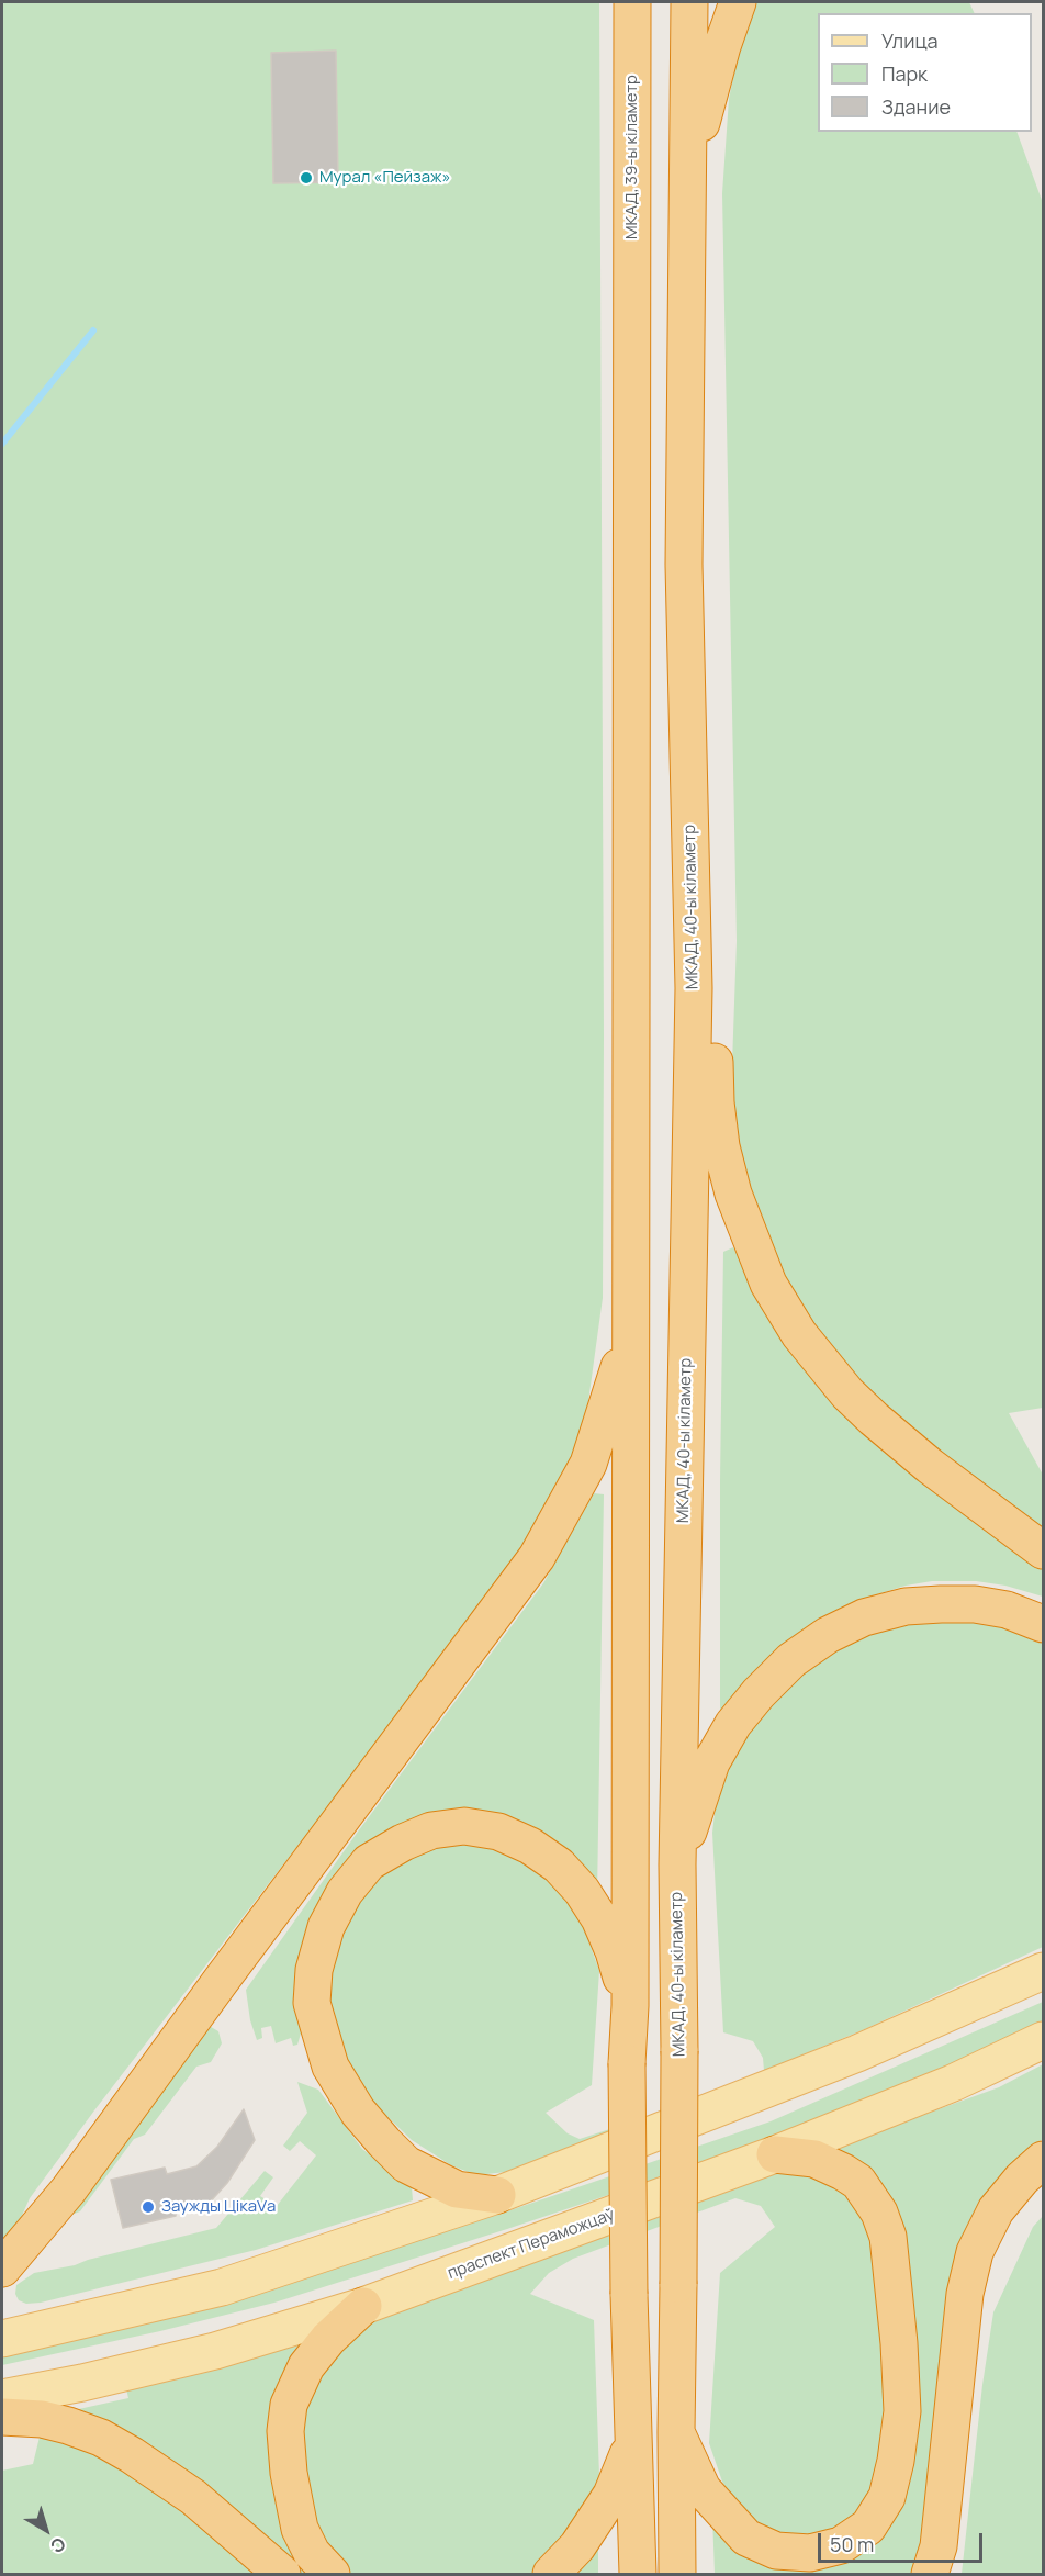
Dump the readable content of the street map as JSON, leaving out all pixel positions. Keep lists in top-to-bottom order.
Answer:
{
  "streets": {
    "highway": ["МКАД, 39-ы кіламетр", "МКАД, 40-ы кіламетр"],
    "main road": ["праспект Пераможцаў"]
  },
  "places": ["Мурал «Пейзаж»", "Заужды ЦікаVа"],
  "legend": ["Улица", "Парк", "Здание"],
  "scale_bar": "50 m",
  "north": "bottom right"
}
